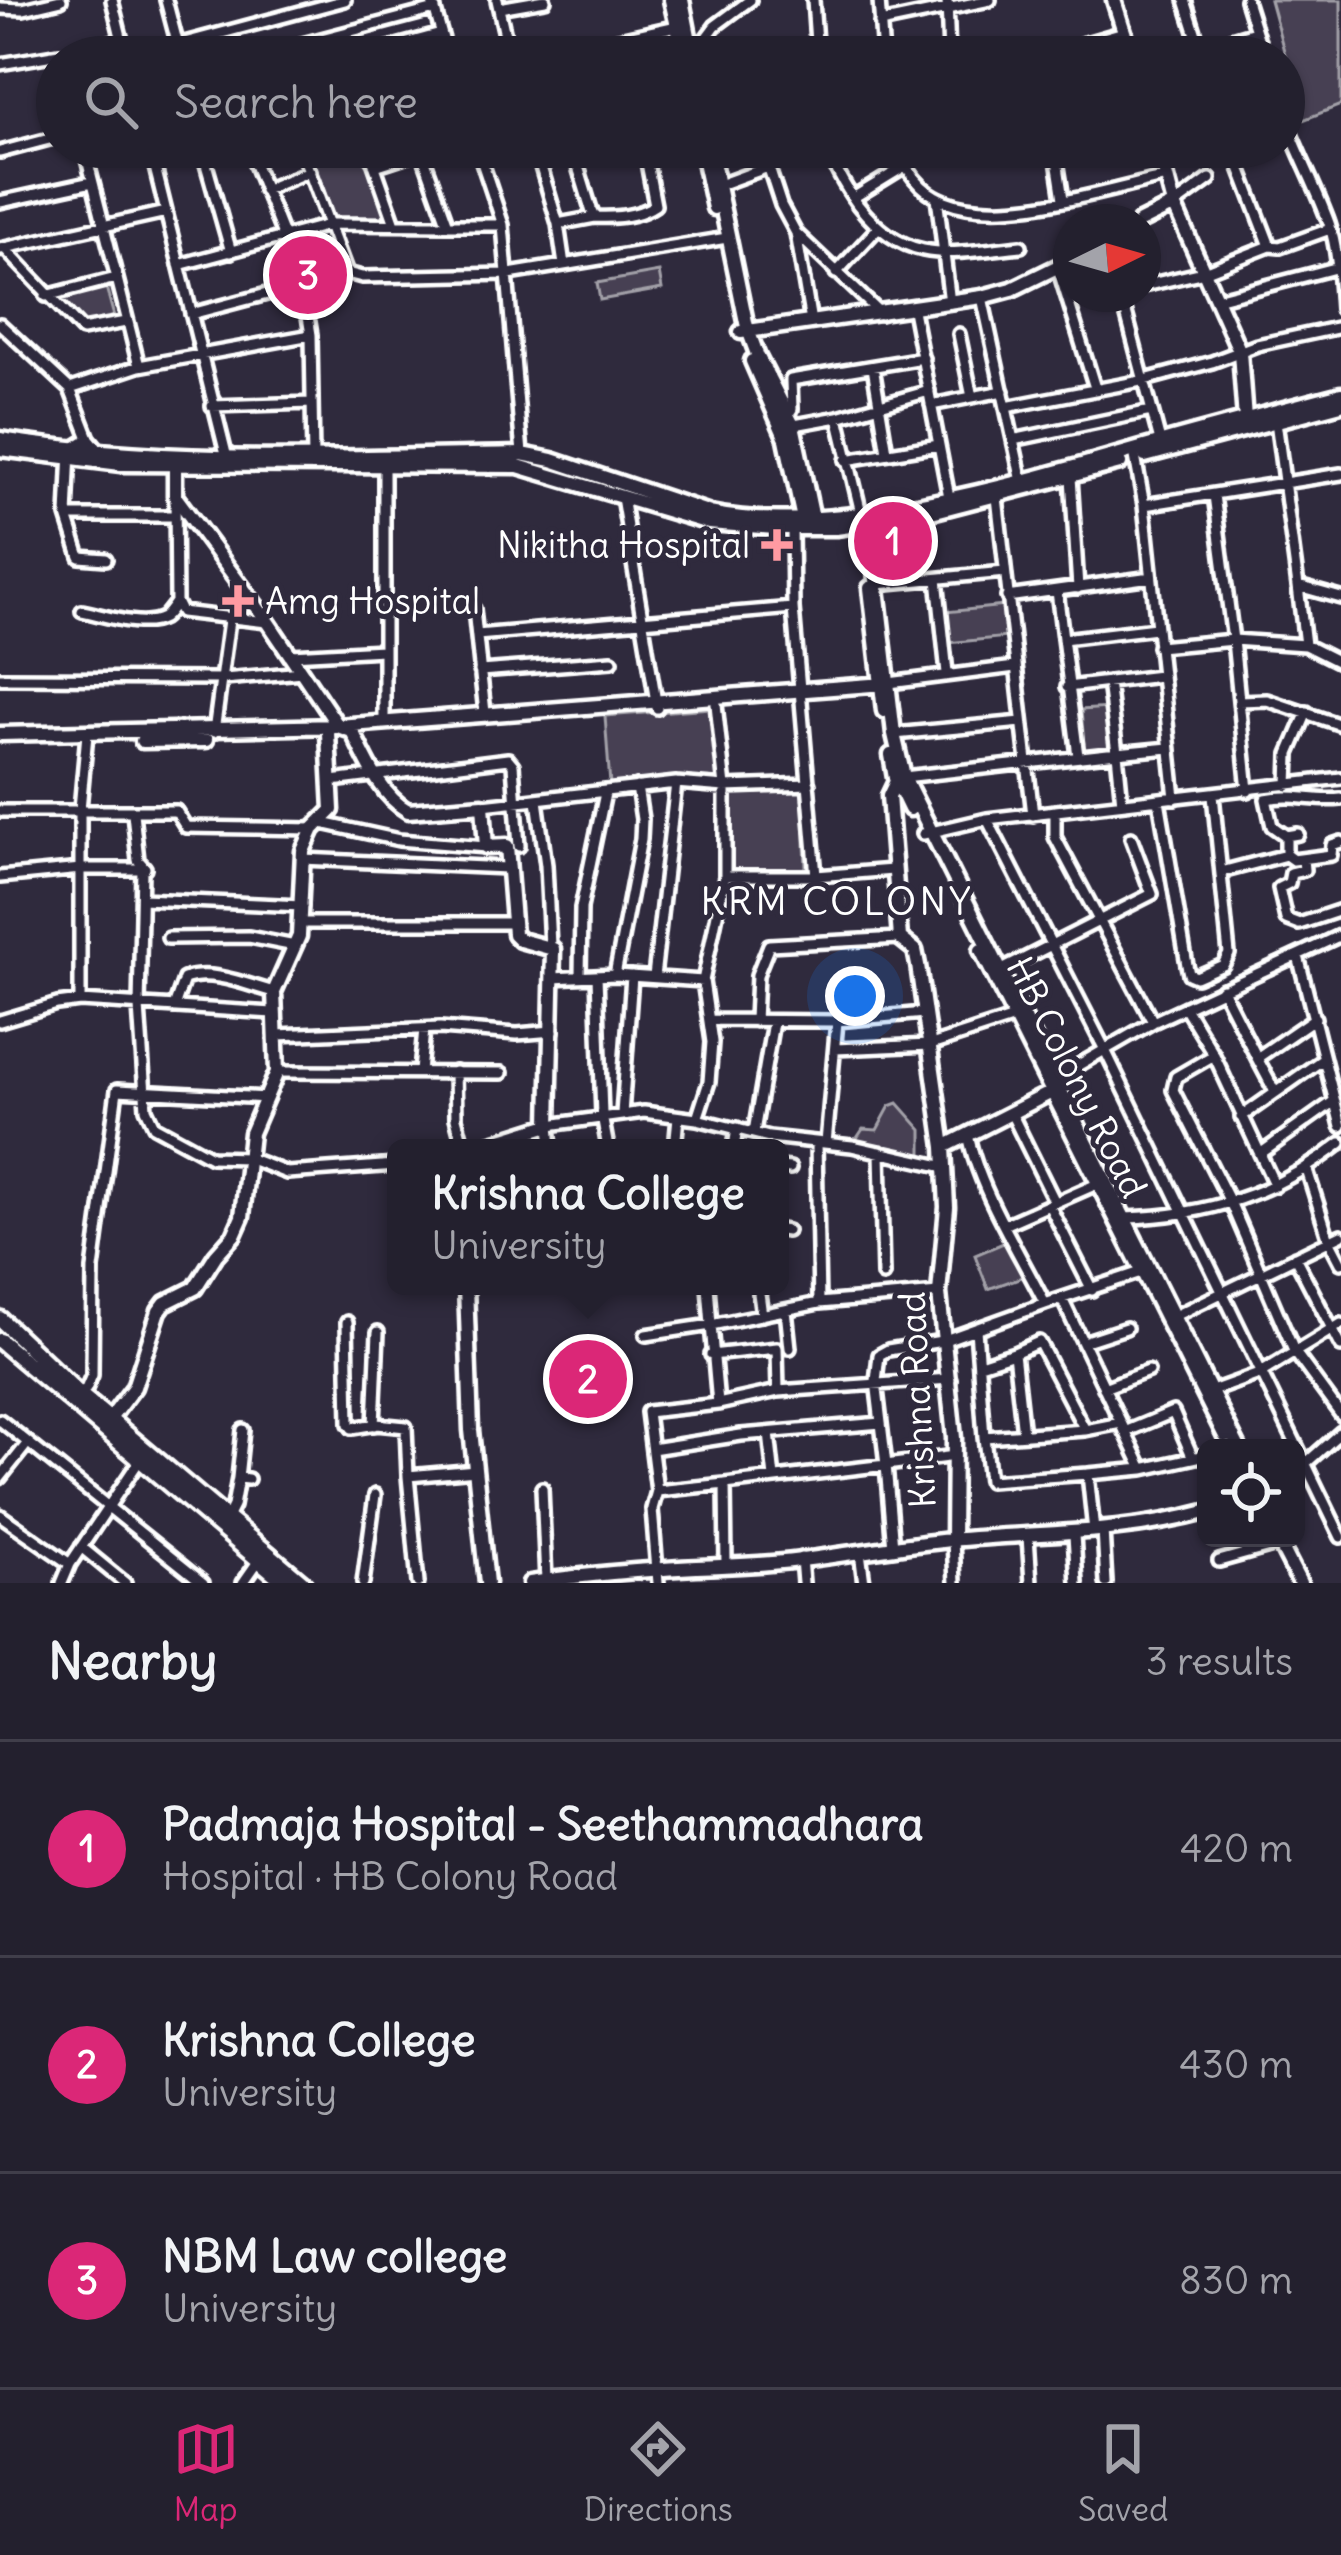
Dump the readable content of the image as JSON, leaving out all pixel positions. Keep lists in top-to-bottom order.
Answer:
{
  "streets": {
    "street": ["HB Colony Road", "Krishna Road"]
  },
  "crossings": [
    ["HB Colony Road", "Krishna Road"]
  ],
  "districts": ["KRM COLONY"],
  "places": {
    "health": ["Nikitha Hospital", "Amg Hospital"]
  },
  "north": "right",
  "page": {
    "search": "Search here",
    "pins": ["3", "1", "2"],
    "popup": ["Krishna College", "University"],
    "heading": ["Nearby", "3 results"],
    "list": [
      {
        "mark": "1",
        "name": "Padmaja Hospital - Seethammadhara",
        "note": "Hospital · HB Colony Road",
        "value": "420 m"
      },
      {
        "mark": "2",
        "name": "Krishna College",
        "note": "University",
        "value": "430 m"
      },
      {
        "mark": "3",
        "name": "NBM Law college",
        "note": "University",
        "value": "830 m"
      }
    ],
    "nav": ["Map", "Directions", "Saved"]
  }
}
